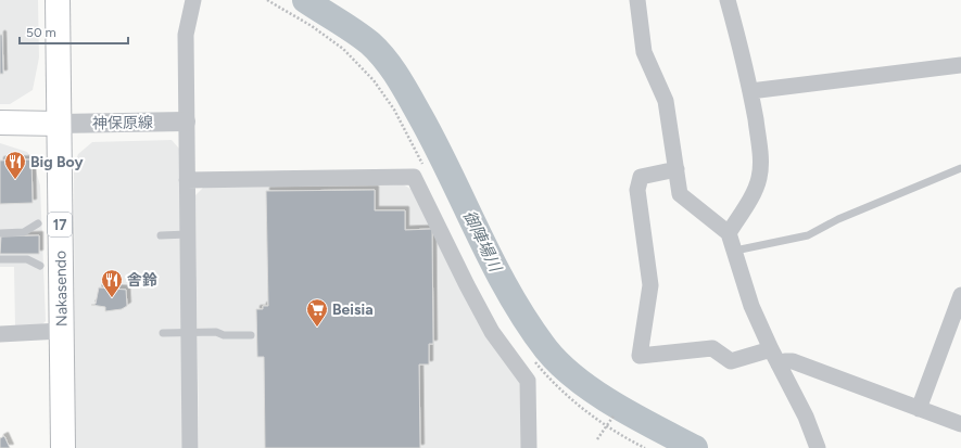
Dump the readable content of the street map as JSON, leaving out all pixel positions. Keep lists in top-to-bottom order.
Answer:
{
  "streets": {
    "main road": ["17", "Nakasendo"],
    "street": ["神保原線"]
  },
  "crossings": [
    ["神保原線", "Nakasendo"]
  ],
  "water": ["御陣場川"],
  "places": {
    "restaurant": ["Big Boy", "舎鈴"],
    "supermarket": ["Beisia"]
  },
  "scale_bar": "50 m"
}
